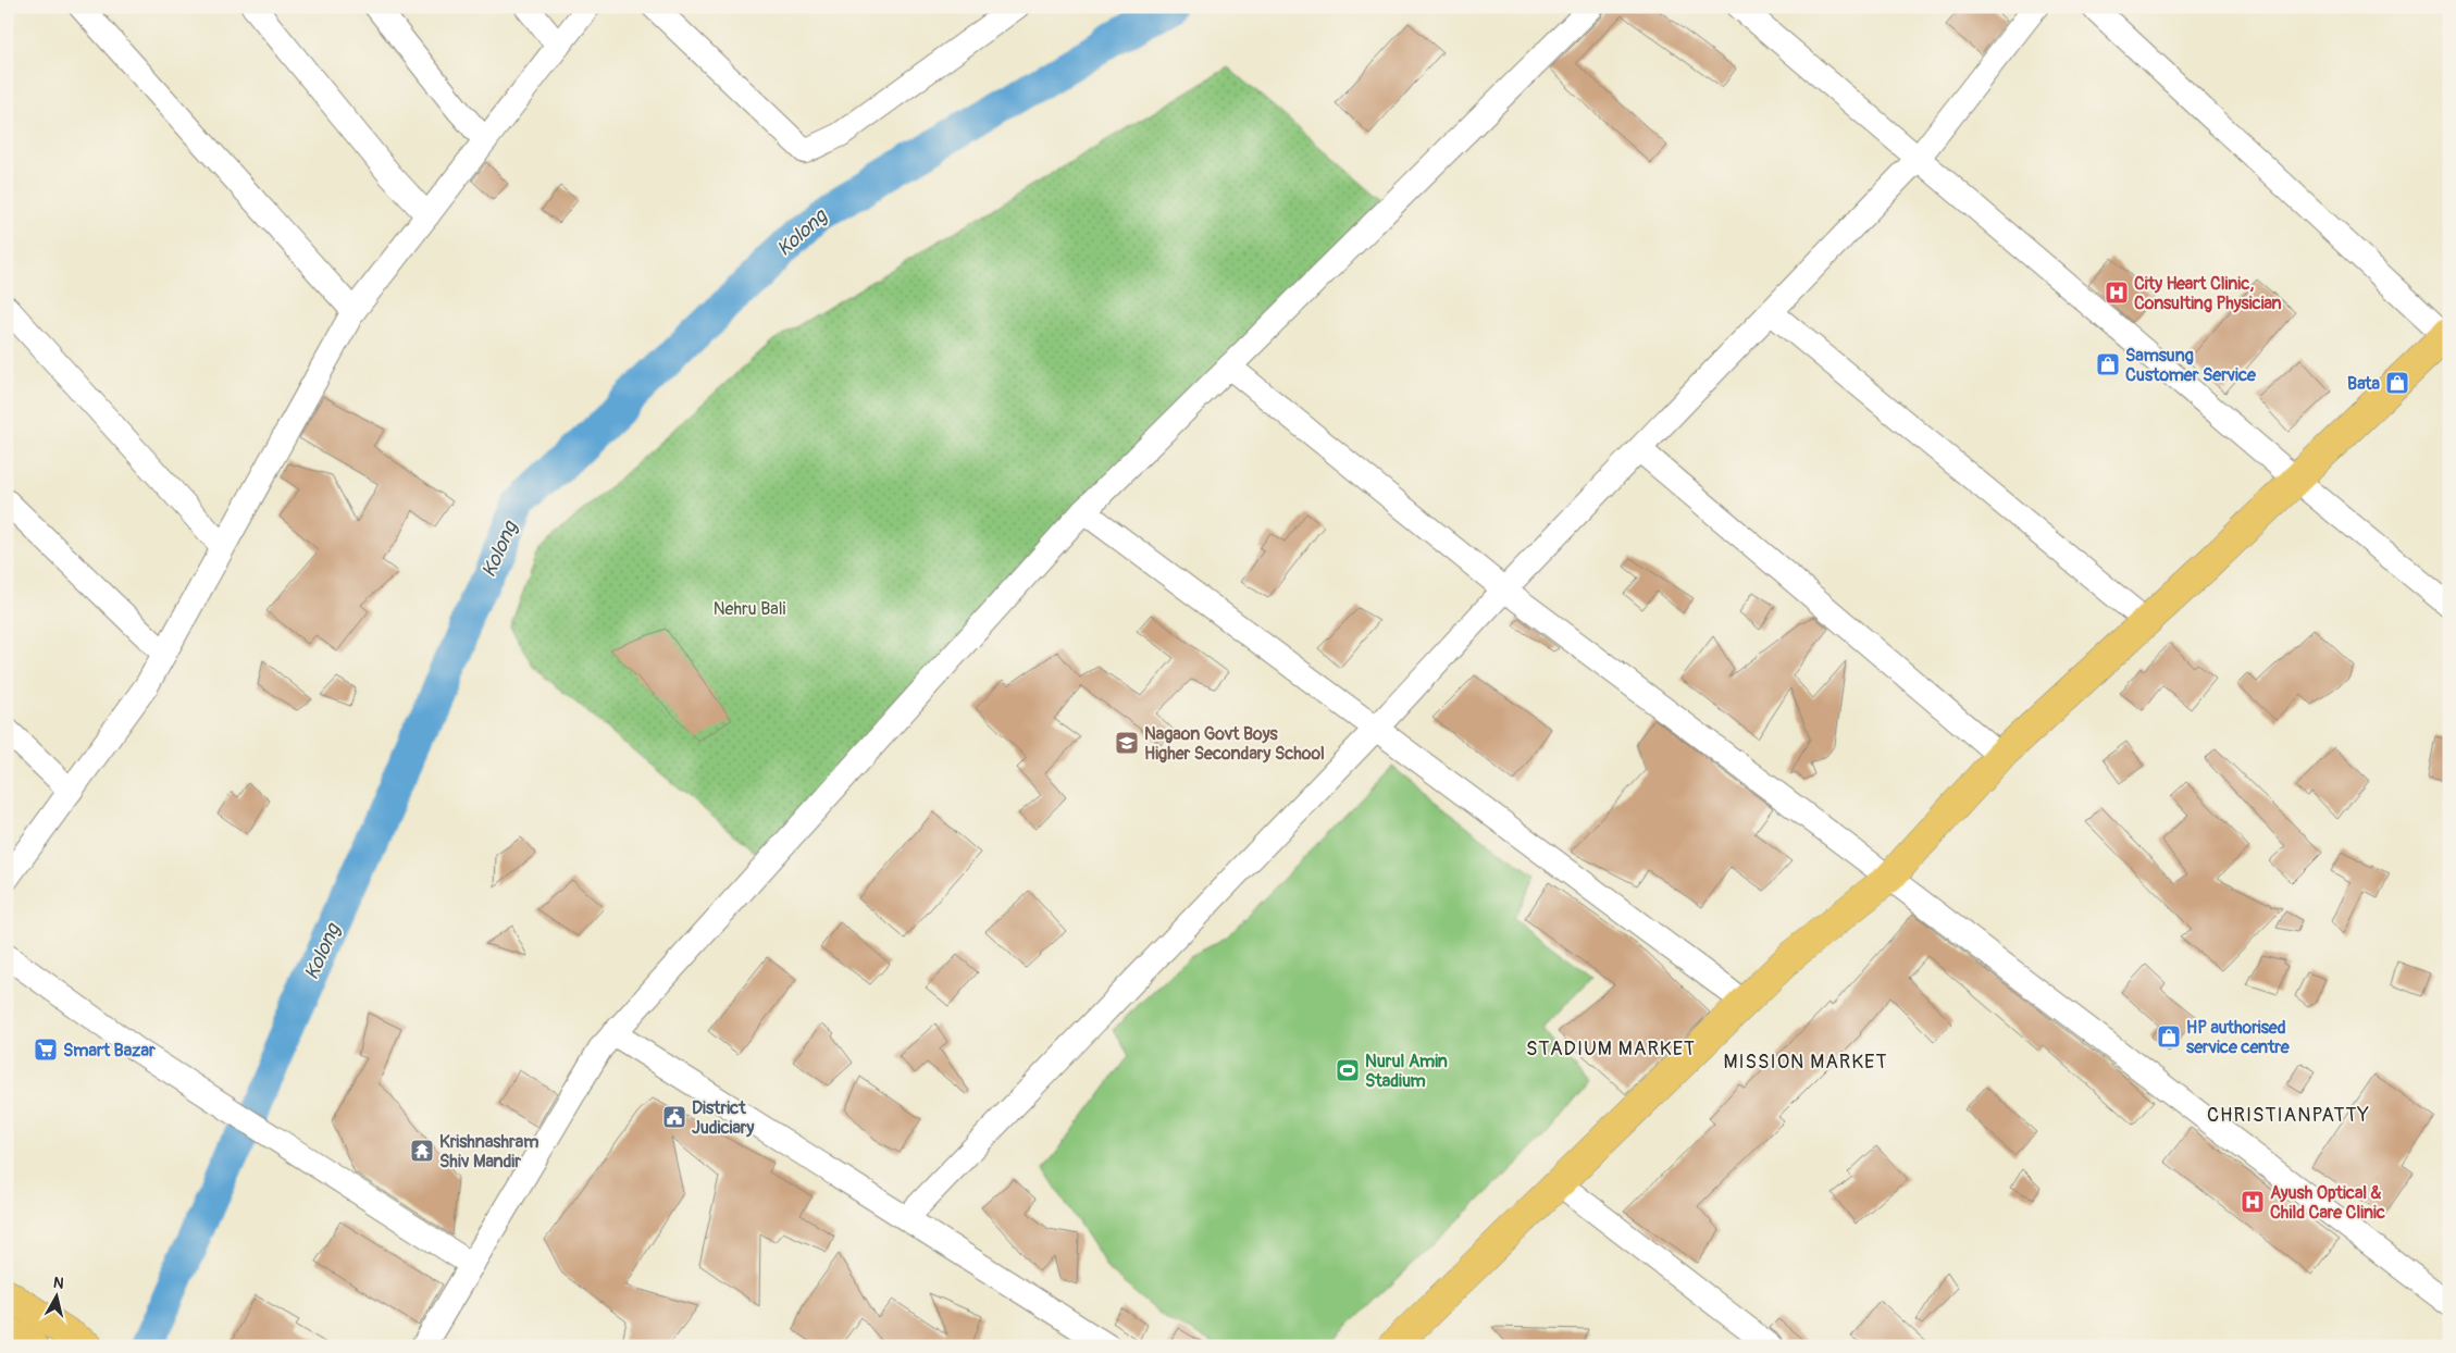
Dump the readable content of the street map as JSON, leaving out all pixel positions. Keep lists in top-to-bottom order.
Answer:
{
  "districts": ["STADIUM MARKET", "MISSION MARKET", "CHRISTIANPATTY"],
  "water": ["Kolong"],
  "parks": ["Nehru Bali"],
  "places": {
    "hospital": ["City Heart Clinic, Consulting Physician", "Ayush Optical & Child Care Clinic"],
    "shop": ["Samsung Customer Service", "Bata", "HP authorised service centre"],
    "school or university": ["Nagaon Govt Boys Higher Secondary School"],
    "supermarket": ["Smart Bazar"],
    "sports": ["Nurul Amin Stadium"],
    "public building": ["District Judiciary"],
    "temple": ["Krishnashram Shiv Mandir"]
  },
  "north": "top"
}
